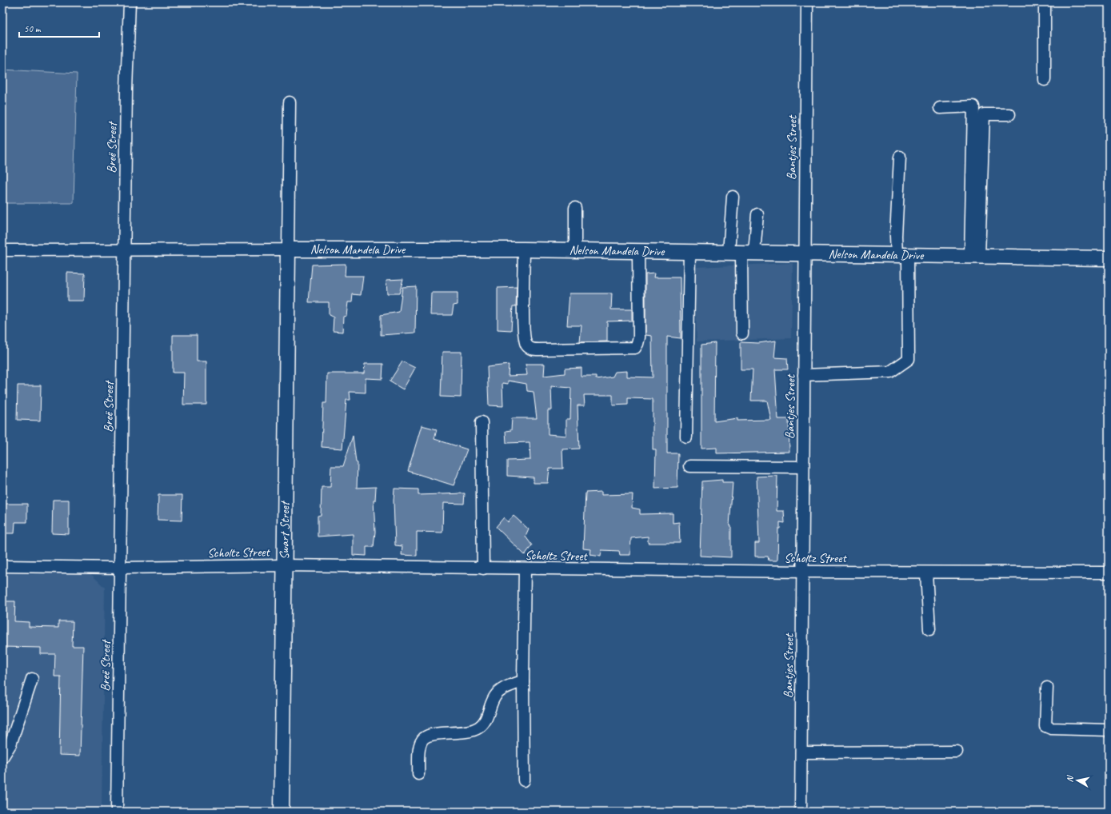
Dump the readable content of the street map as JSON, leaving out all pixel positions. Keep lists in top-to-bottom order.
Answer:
{
  "streets": {
    "main road": ["Nelson Mandela Drive", "Swart Street"],
    "street": ["Breë Street", "Bantjes Street", "Scholtz Street"]
  },
  "crossings": [
    ["Breë Street", "Nelson Mandela Drive"],
    ["Breë Street", "Scholtz Street"],
    ["Bantjes Street", "Nelson Mandela Drive"],
    ["Bantjes Street", "Scholtz Street"],
    ["Nelson Mandela Drive", "Swart Street"],
    ["Swart Street", "Scholtz Street"]
  ],
  "scale_bar": "50 m",
  "north": "left"
}
